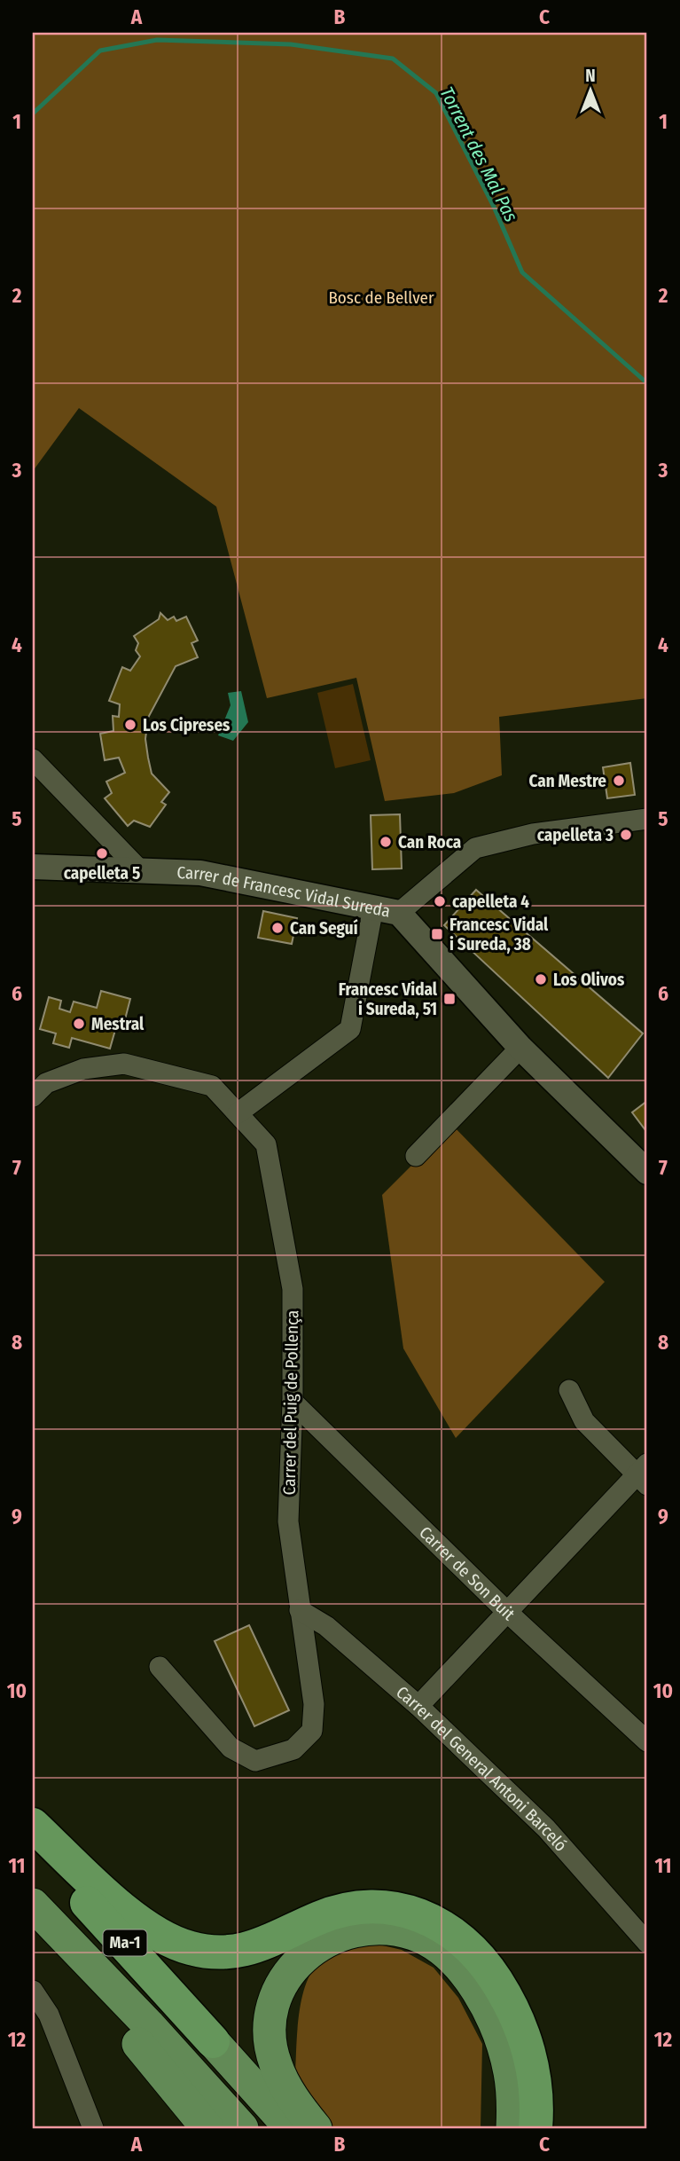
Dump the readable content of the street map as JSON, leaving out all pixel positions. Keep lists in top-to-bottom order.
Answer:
{
  "streets": {
    "highway": ["Ma-1"],
    "street": [
      "Carrer de Francesc Vidal Sureda",
      "Carrer del Puig de Pollença",
      "Carrer de Son Buit",
      "Carrer del General Antoni Barceló"
    ]
  },
  "crossings": [
    ["Carrer del Puig de Pollença", "Carrer de Son Buit"],
    ["Carrer del Puig de Pollença", "Carrer del General Antoni Barceló"]
  ],
  "water": ["Torrent des Mal Pas"],
  "parks": ["Bosc de Bellver"],
  "places": {
    "other": [
      "Los Cipreses",
      "Can Mestre",
      "capelleta 3",
      "Can Roca",
      "capelleta 5",
      "capelleta 4",
      "Can Seguí",
      "Los Olivos",
      "Mestral"
    ],
    "transit": ["Francesc Vidal i Sureda, 38", "Francesc Vidal i Sureda, 51"]
  },
  "north": "top",
  "grid": {
    "columns": ["A", "B", "C"],
    "rows": [
      "1",
      "2",
      "3",
      "4",
      "5",
      "6",
      "7",
      "8",
      "9",
      "10",
      "11",
      "12"
    ]
  }
}
